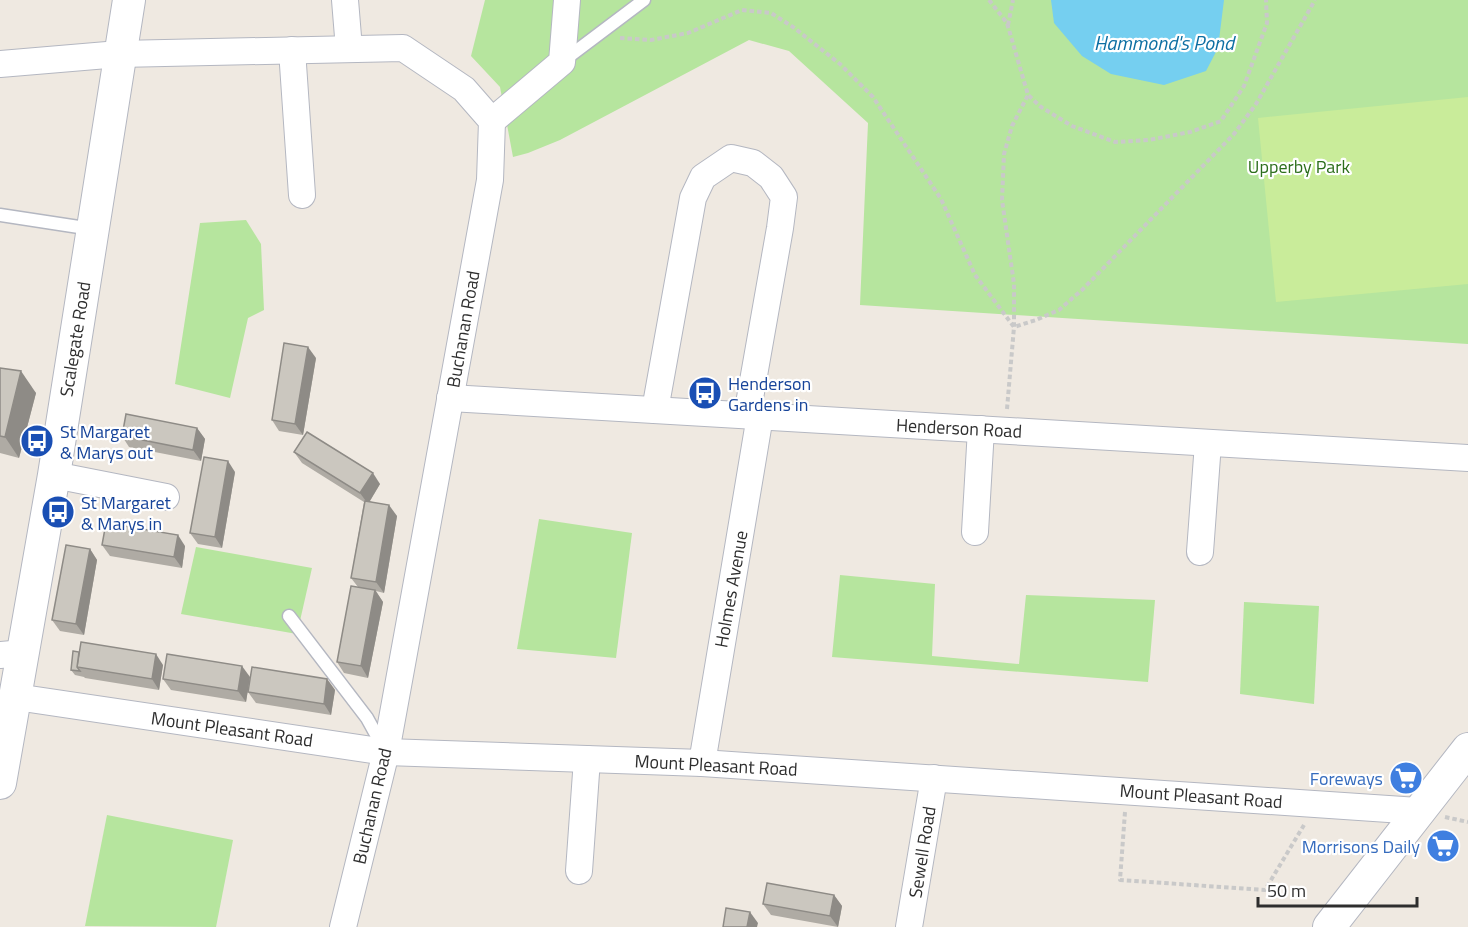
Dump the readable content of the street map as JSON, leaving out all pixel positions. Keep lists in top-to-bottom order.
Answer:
{
  "streets": {
    "street": [
      "Buchanan Road",
      "Scalegate Road",
      "Henderson Road",
      "Holmes Avenue",
      "Mount Pleasant Road",
      "Sewell Road"
    ]
  },
  "crossings": [
    ["Buchanan Road", "Henderson Road"],
    ["Buchanan Road", "Mount Pleasant Road"],
    ["Scalegate Road", "Mount Pleasant Road"],
    ["Henderson Road", "Holmes Avenue"],
    ["Holmes Avenue", "Mount Pleasant Road"],
    ["Mount Pleasant Road", "Sewell Road"]
  ],
  "water": ["Hammond's Pond"],
  "parks": ["Upperby Park"],
  "places": {
    "bus stop": ["Henderson Gardens in", "St Margaret & Marys out", "St Margaret & Marys in"],
    "supermarket": ["Foreways", "Morrisons Daily"]
  },
  "scale_bar": "50 m"
}
